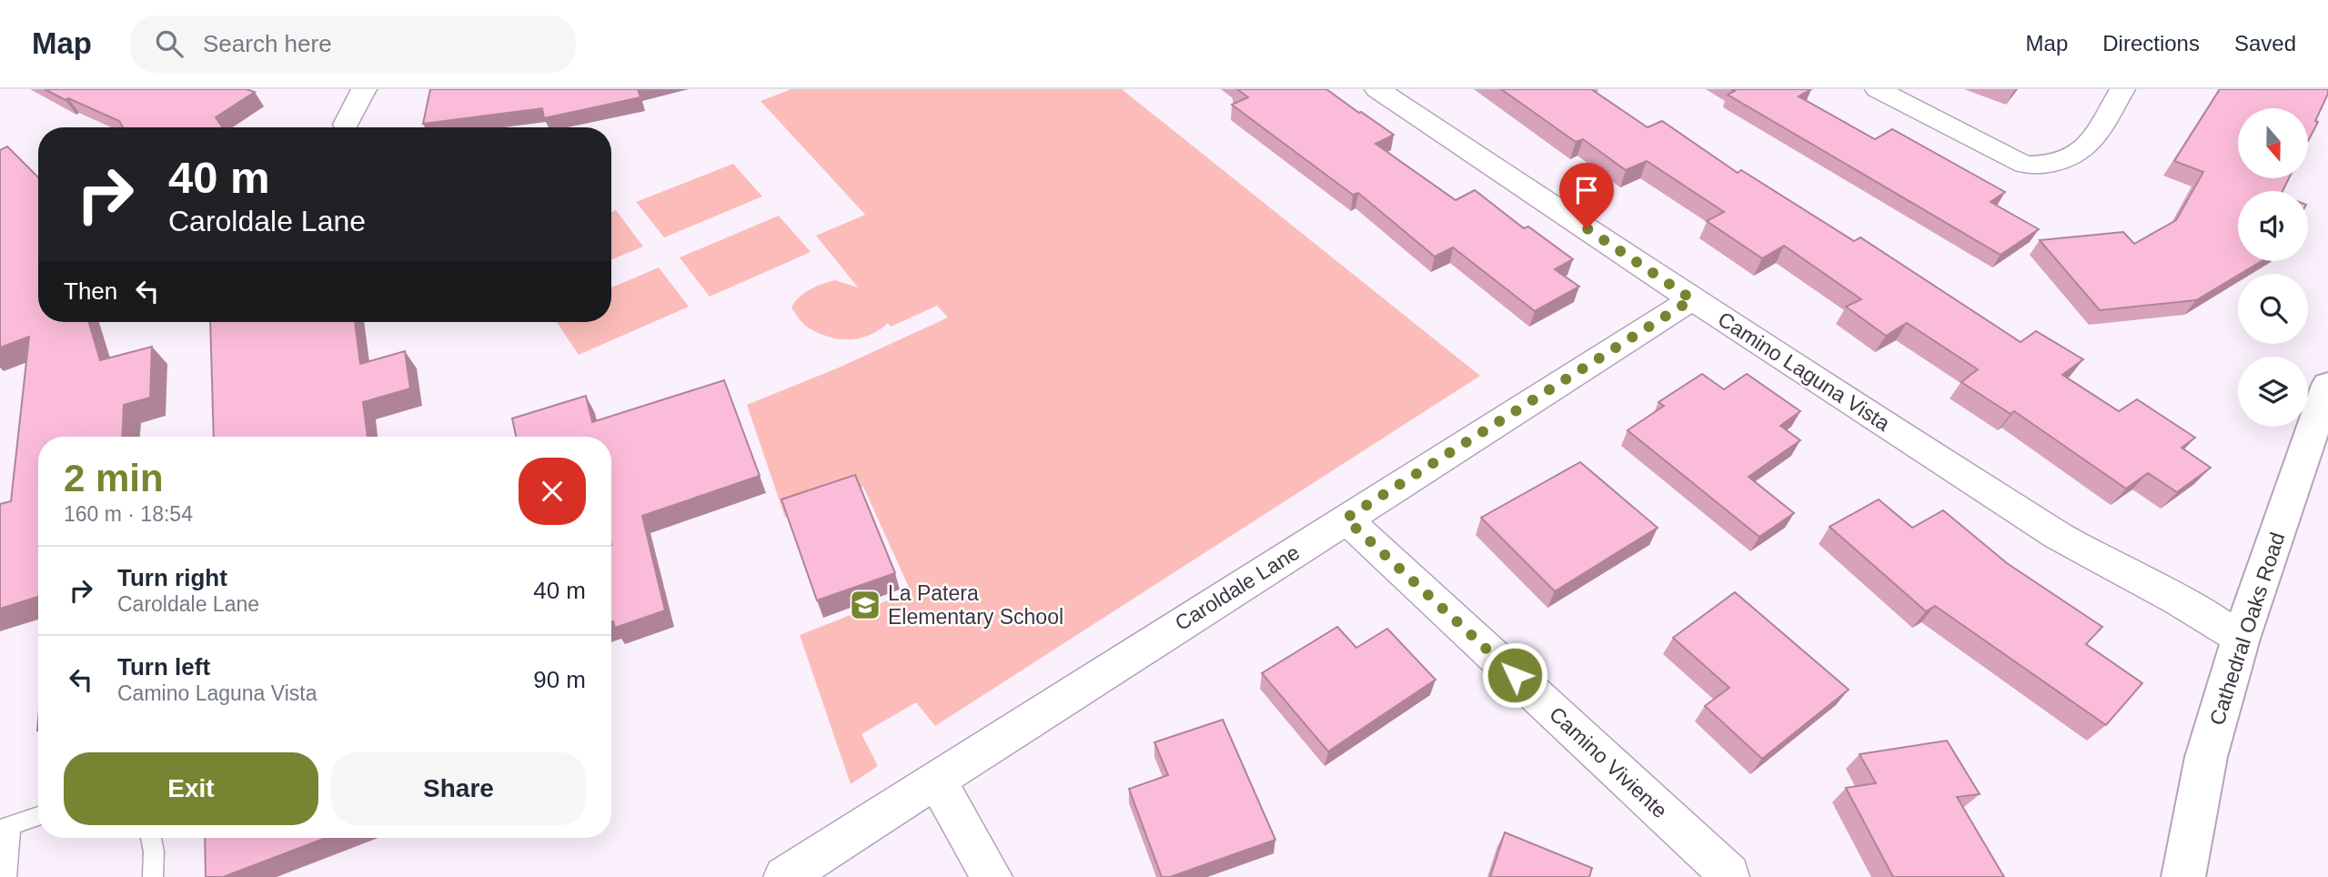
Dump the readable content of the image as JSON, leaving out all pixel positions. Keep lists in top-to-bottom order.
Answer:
{
  "streets": {
    "main road": ["Cathedral Oaks Road"],
    "street": ["Camino Laguna Vista", "Caroldale Lane", "Camino Viviente"]
  },
  "crossings": [
    ["Camino Laguna Vista", "Caroldale Lane"],
    ["Camino Laguna Vista", "Cathedral Oaks Road"],
    ["Caroldale Lane", "Camino Viviente"]
  ],
  "places": {
    "school or university": ["La Patera Elementary School"]
  },
  "north": "bottom",
  "page": {
    "header": "Map",
    "search": "Search here",
    "nav": ["Map", "Directions", "Saved"],
    "turn": ["40 m", "Caroldale Lane"],
    "then": "Then",
    "heading": ["2 min", "160 m · 18:54"],
    "list": [
      {
        "name": "Turn right",
        "note": "Caroldale Lane",
        "value": "40 m"
      },
      {
        "name": "Turn left",
        "note": "Camino Laguna Vista",
        "value": "90 m"
      }
    ],
    "buttons": ["Exit", "Share"]
  }
}
